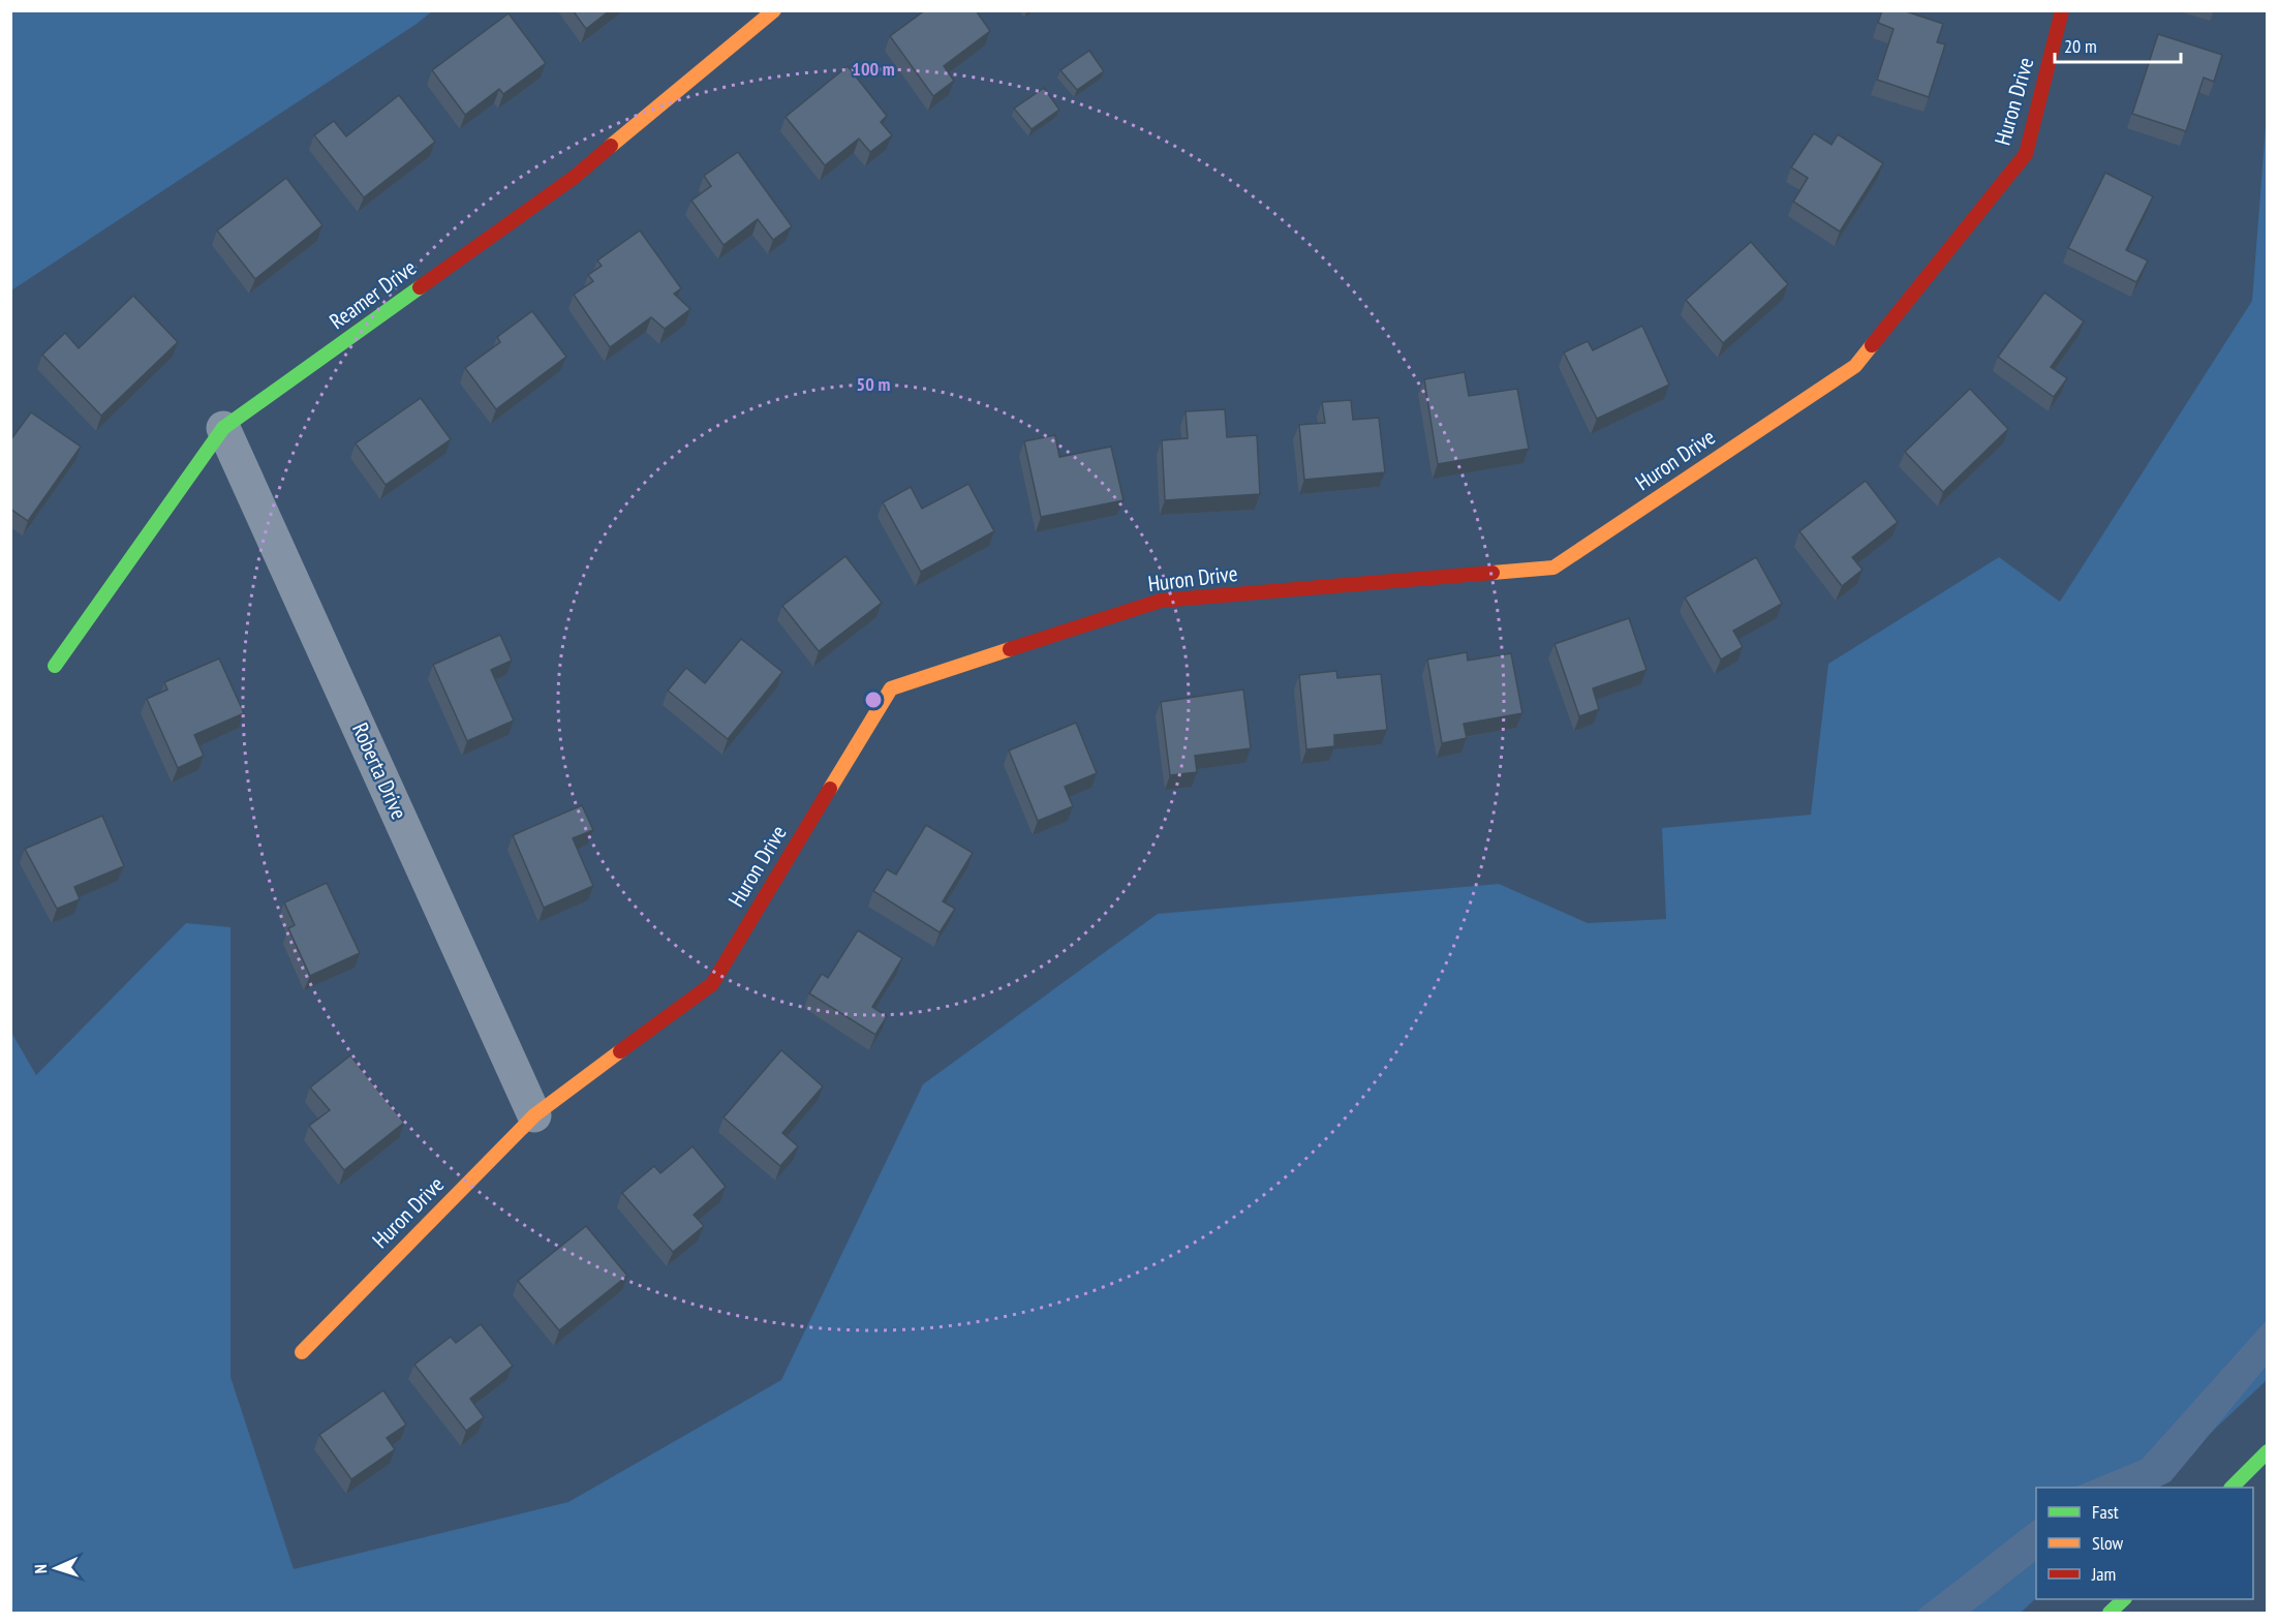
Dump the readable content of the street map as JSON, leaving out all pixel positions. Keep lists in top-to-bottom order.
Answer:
{
  "streets": {
    "street": ["Huron Drive", "Reamer Drive", "Roberta Drive"]
  },
  "crossings": [
    ["Huron Drive", "Roberta Drive"],
    ["Reamer Drive", "Roberta Drive"]
  ],
  "legend": ["Fast", "Slow", "Jam"],
  "scale_bar": "20 m",
  "north": "left",
  "rings": ["100 m", "50 m"]
}
